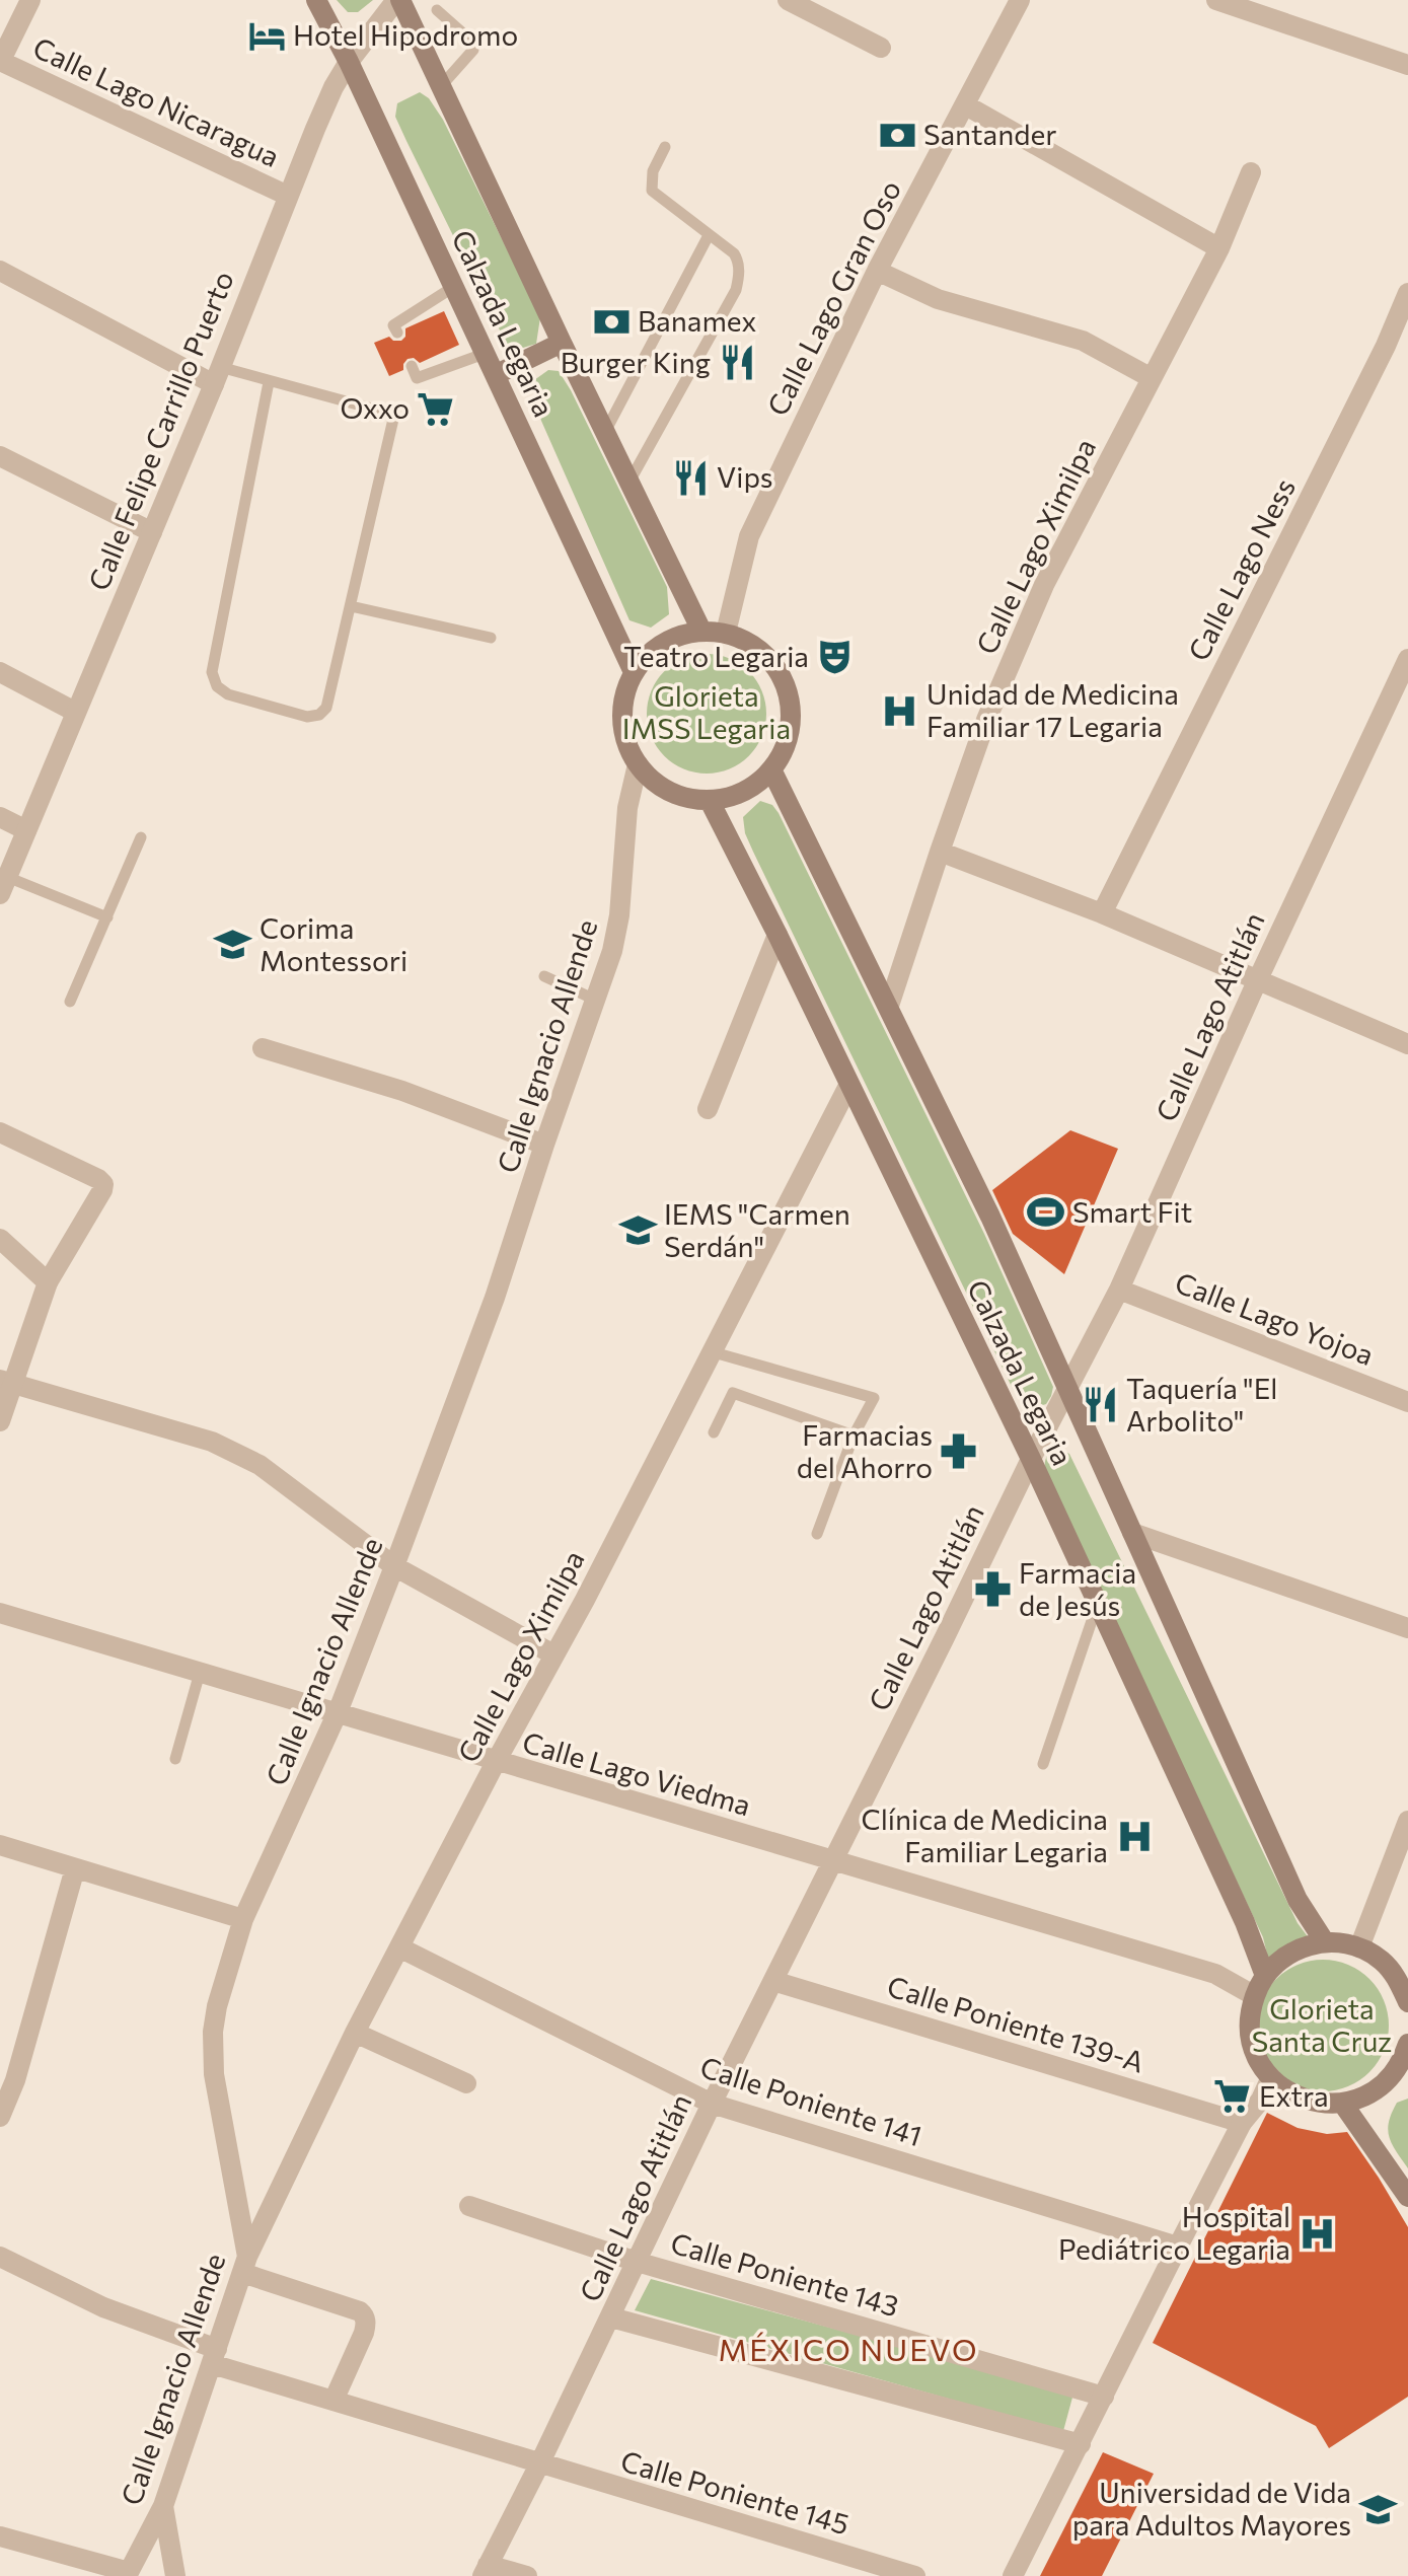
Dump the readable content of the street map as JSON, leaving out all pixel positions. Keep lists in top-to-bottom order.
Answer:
{
  "streets": {
    "main road": ["Calzada Legaria"],
    "street": [
      "Calle Lago Nicaragua",
      "Calle Lago Gran Oso",
      "Calle Felipe Carrillo Puerto",
      "Calle Lago Ximilpa",
      "Calle Lago Ness",
      "Calle Lago Atitlán",
      "Calle Ignacio Allende",
      "Calle Lago Yojoa",
      "Calle Lago Viedma",
      "Calle Poniente 139-A",
      "Calle Poniente 141",
      "Calle Poniente 143",
      "Calle Poniente 145"
    ]
  },
  "crossings": [
    ["Calle Lago Nicaragua", "Calle Felipe Carrillo Puerto"],
    ["Calle Lago Gran Oso", "Calzada Legaria"],
    ["Calle Lago Gran Oso", "Calle Ignacio Allende"],
    ["Calzada Legaria", "Calle Felipe Carrillo Puerto"],
    ["Calzada Legaria", "Calle Lago Ximilpa"],
    ["Calzada Legaria", "Calle Lago Atitlán"],
    ["Calzada Legaria", "Calle Ignacio Allende"],
    ["Calle Lago Ximilpa", "Calle Ignacio Allende"],
    ["Calle Lago Ximilpa", "Calle Lago Viedma"],
    ["Calle Lago Ximilpa", "Calle Poniente 141"],
    ["Calle Lago Atitlán", "Calle Lago Yojoa"],
    ["Calle Lago Atitlán", "Calle Lago Viedma"],
    ["Calle Lago Atitlán", "Calle Poniente 139-A"],
    ["Calle Lago Atitlán", "Calle Poniente 141"],
    ["Calle Lago Atitlán", "Calle Poniente 143"],
    ["Calle Lago Atitlán", "Calle Poniente 145"],
    ["Calle Ignacio Allende", "Calle Lago Viedma"],
    ["Calle Ignacio Allende", "Calle Poniente 145"]
  ],
  "districts": ["MÉXICO NUEVO"],
  "parks": ["Glorieta IMSS Legaria", "Glorieta Santa Cruz"],
  "places": {
    "hotel": ["Hotel Hipodromo"],
    "bank": ["Santander", "Banamex"],
    "restaurant": ["Burger King", "Vips", "Taquería \"El Arbolito\""],
    "supermarket": ["Oxxo", "Extra"],
    "theatre": ["Teatro Legaria"],
    "hospital": ["Unidad de Medicina Familiar 17 Legaria", "Clínica de Medicina Familiar Legaria", "Hospital Pediátrico Legaria"],
    "school or university": ["Corima Montessori", "IEMS \"Carmen Serdán\"", "Universidad de Vida para Adultos Mayores"],
    "sports": ["Smart Fit"],
    "pharmacy": ["Farmacias del Ahorro", "Farmacia de Jesús"]
  }
}
